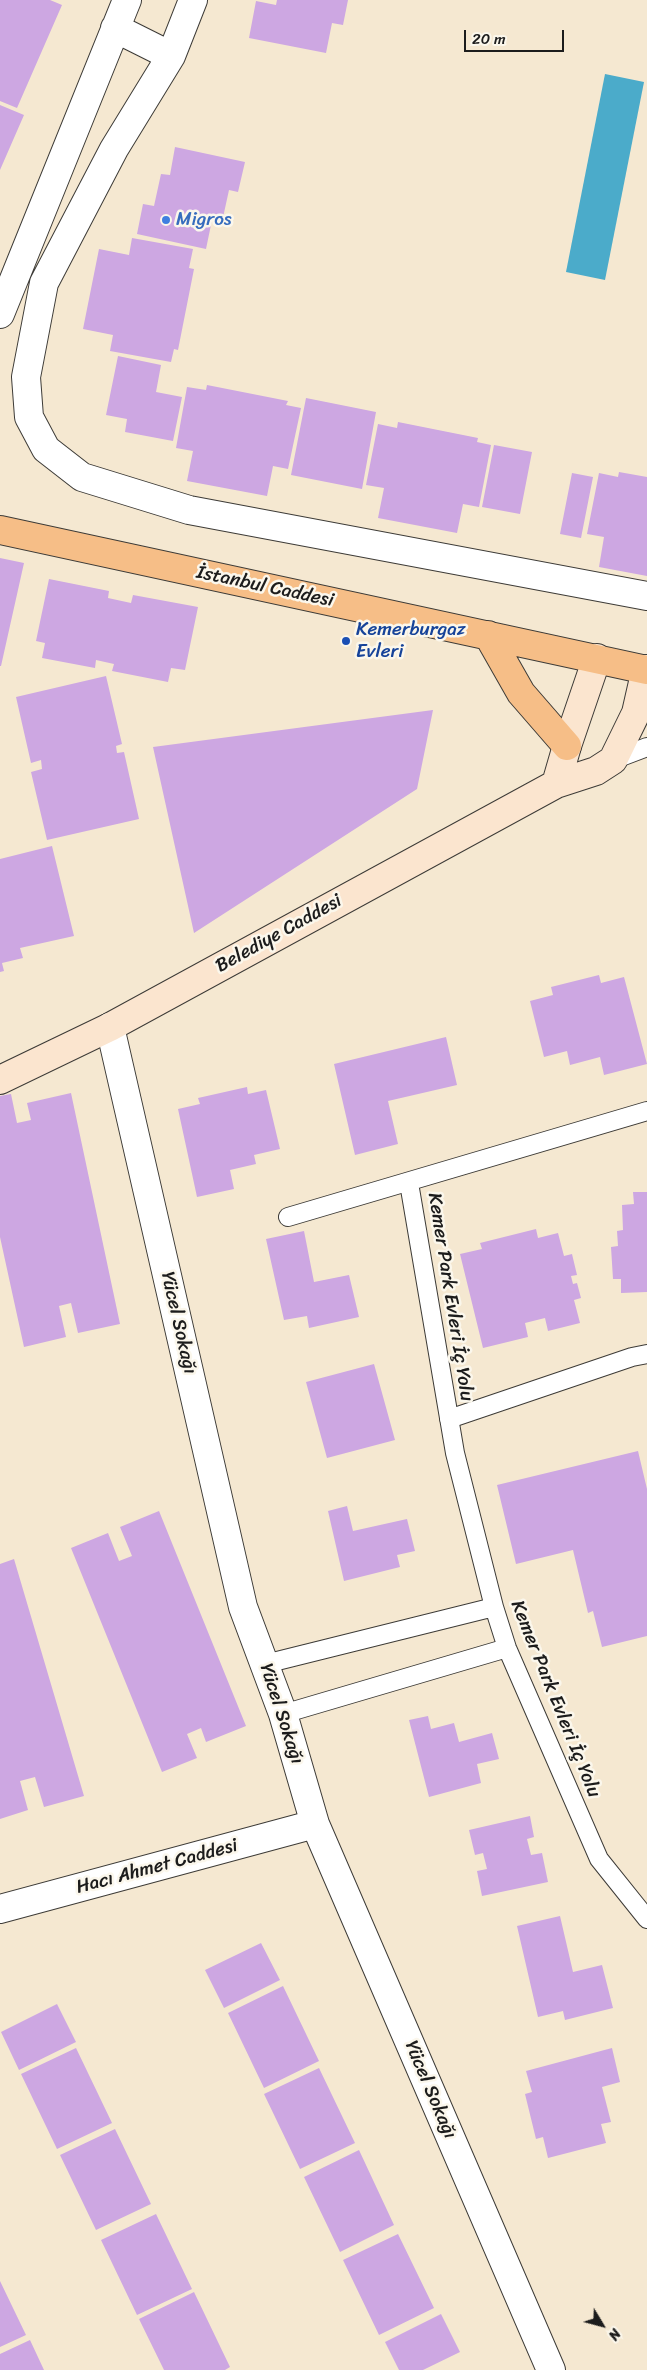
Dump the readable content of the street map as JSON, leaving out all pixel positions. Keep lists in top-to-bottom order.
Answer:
{
  "streets": {
    "main road": ["İstanbul Caddesi", "Belediye Caddesi"],
    "street": ["Yücel Sokağı", "Hacı Ahmet Caddesi"],
    "lane": ["Kemer Park Evleri İç Yolu"]
  },
  "crossings": [
    ["Belediye Caddesi", "Yücel Sokağı"],
    ["Yücel Sokağı", "Hacı Ahmet Caddesi"]
  ],
  "places": ["Migros", "Kemerburgaz Evleri"],
  "scale_bar": "20 m",
  "north": "bottom right"
}
